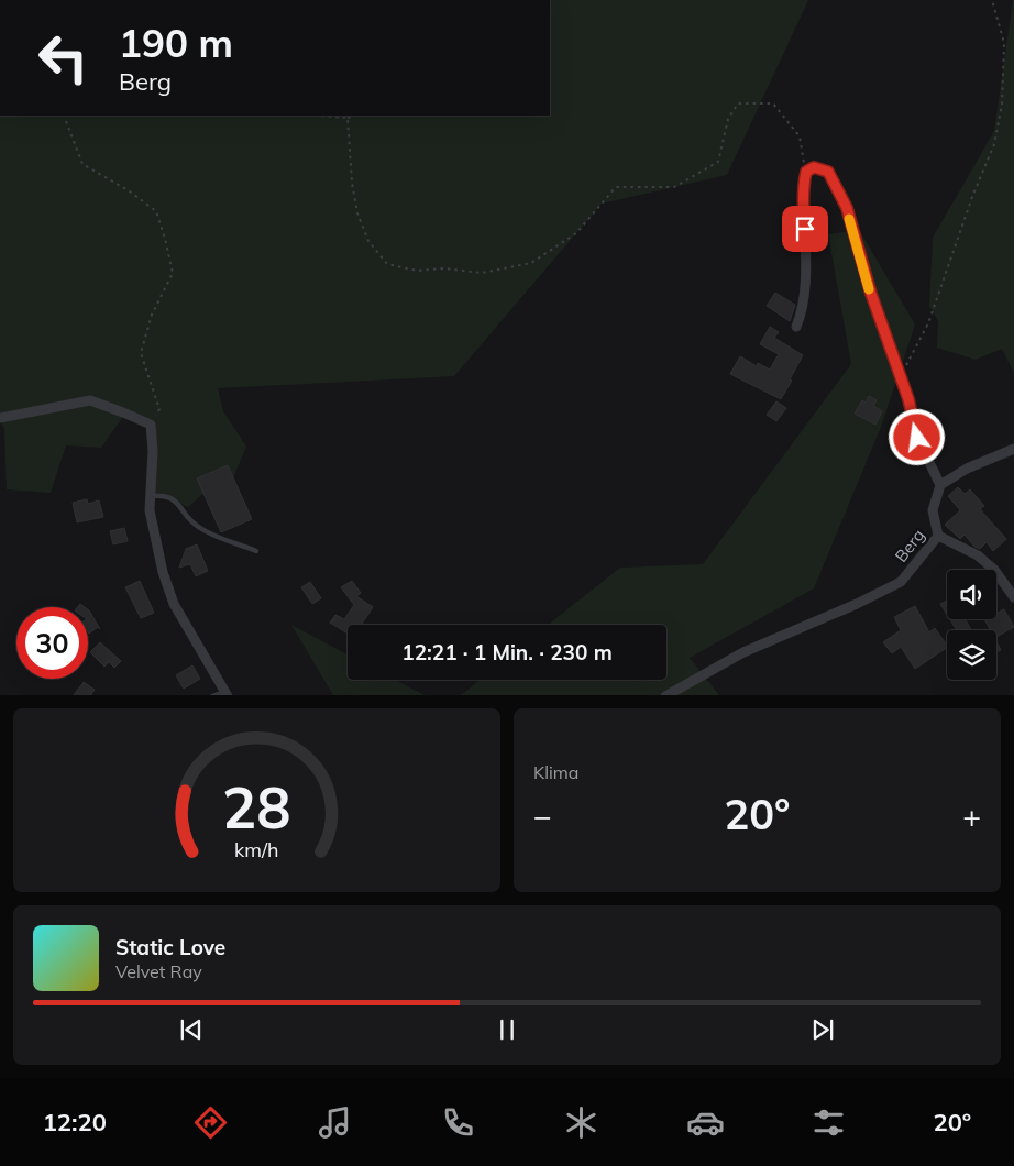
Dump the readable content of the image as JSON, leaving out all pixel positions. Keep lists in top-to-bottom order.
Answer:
{
  "streets": {
    "street": ["Berg"]
  },
  "page": {
    "turn": ["190 m", "Berg"],
    "limit": "30",
    "trip": "12:21 · 1 Min. · 230 m",
    "tile": "Klima",
    "heat": ["−", "20°", "+"],
    "song": ["Static Love", "Velvet Ray"],
    "tabs": ["12:20", "20°"],
    "gauge": ["28", "km/h"]
  }
}
